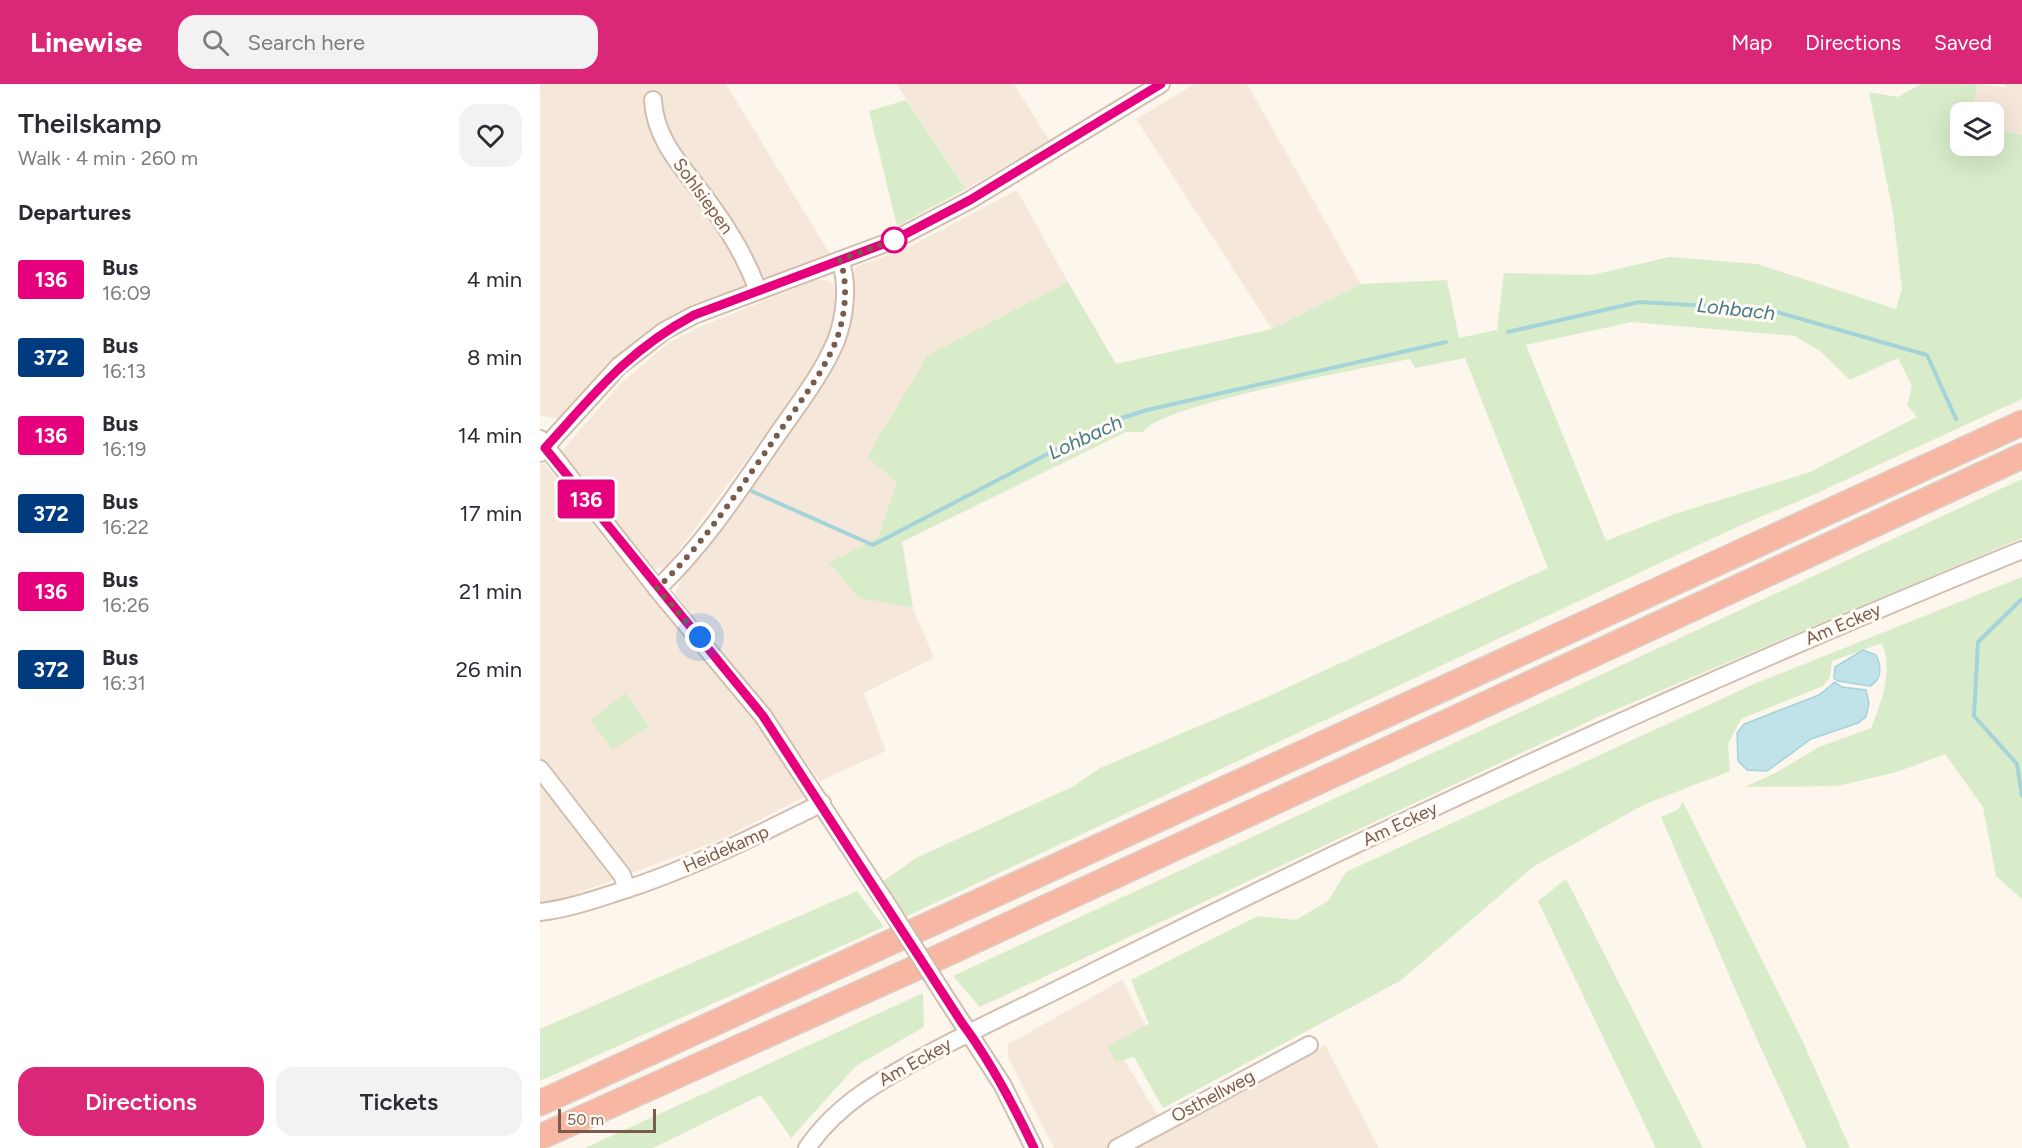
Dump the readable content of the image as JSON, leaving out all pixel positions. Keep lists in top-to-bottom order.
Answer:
{
  "streets": {
    "street": [
      "Sohlsiepen",
      "Am Eckey",
      "Heidekamp",
      "Osthellweg"
    ]
  },
  "water": ["Lohbach"],
  "lines": ["bus line 136"],
  "scale_bar": "50 m",
  "page": {
    "header": "Linewise",
    "search": "Search here",
    "nav": ["Map", "Directions", "Saved"],
    "heading": [
      ["Theilskamp", "Walk · 4 min · 260 m"],
      "Departures"
    ],
    "on_map": "136",
    "list": [
      {
        "mark": "136",
        "name": "Bus",
        "note": "16:09",
        "value": "4 min"
      },
      {
        "mark": "372",
        "name": "Bus",
        "note": "16:13",
        "value": "8 min"
      },
      {
        "mark": "136",
        "name": "Bus",
        "note": "16:19",
        "value": "14 min"
      },
      {
        "mark": "372",
        "name": "Bus",
        "note": "16:22",
        "value": "17 min"
      },
      {
        "mark": "136",
        "name": "Bus",
        "note": "16:26",
        "value": "21 min"
      },
      {
        "mark": "372",
        "name": "Bus",
        "note": "16:31",
        "value": "26 min"
      }
    ],
    "buttons": ["Directions", "Tickets"],
    "scale": "50 m"
  }
}
